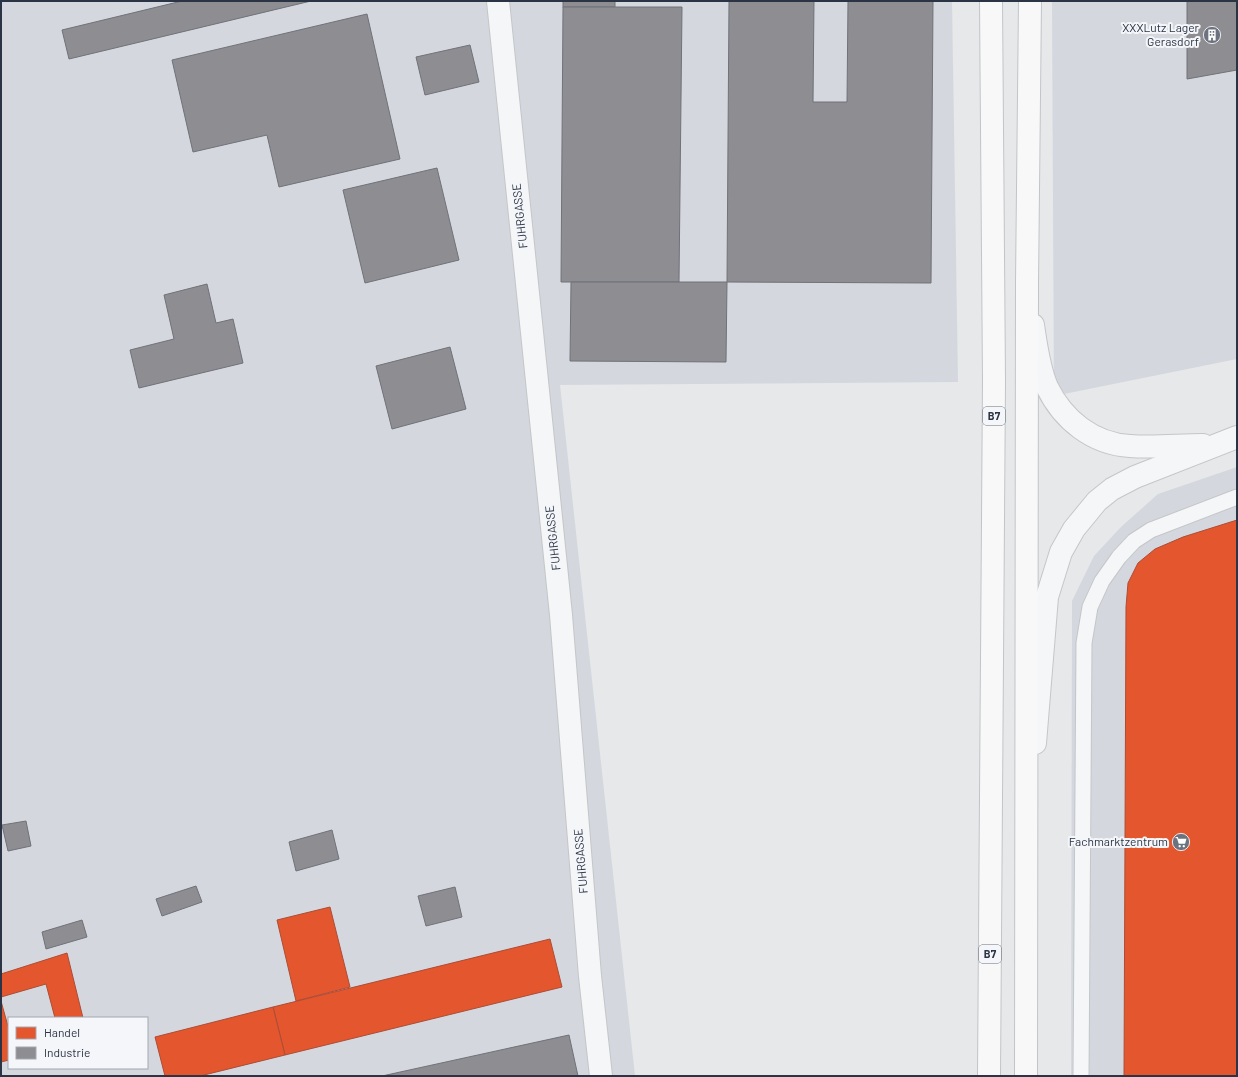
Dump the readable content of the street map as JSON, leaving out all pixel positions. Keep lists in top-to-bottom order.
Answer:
{
  "streets": {
    "main road": ["B7"],
    "street": ["FUHRGASSE"]
  },
  "places": {
    "building": ["XXXLutz Lager Gerasdorf"],
    "supermarket": ["Fachmarktzentrum"]
  },
  "legend": ["Handel", "Industrie"]
}
